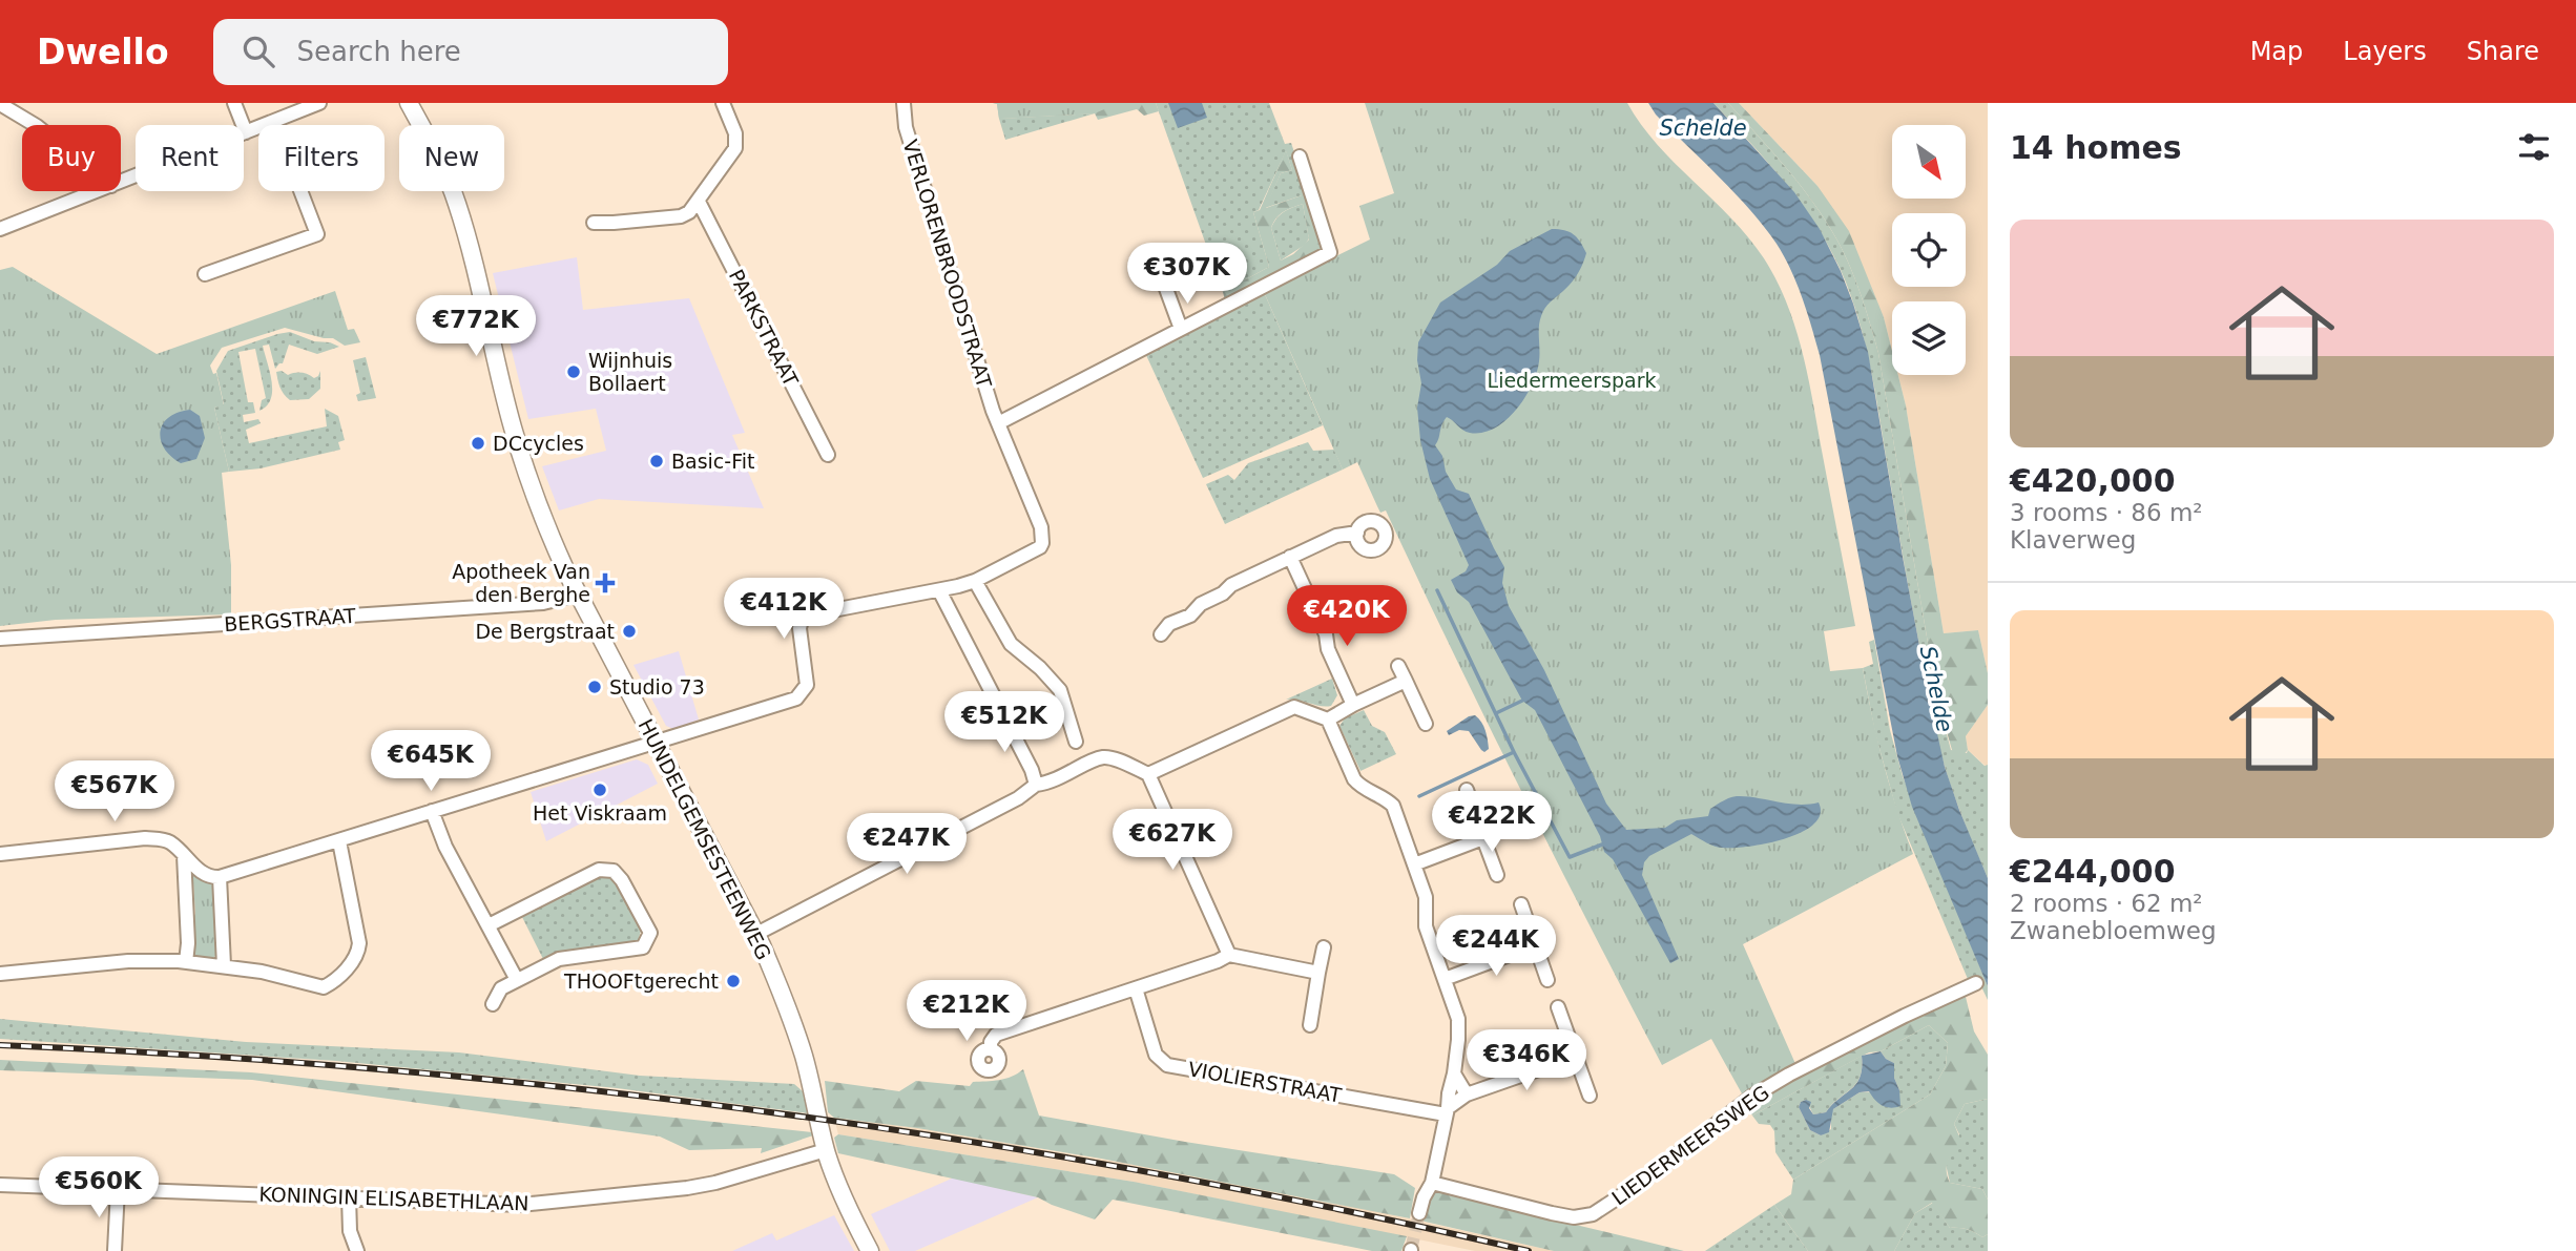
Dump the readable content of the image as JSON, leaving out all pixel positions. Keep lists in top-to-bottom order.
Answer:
{
  "streets": {
    "main road": ["HUNDELGEMSESTEENWEG"],
    "street": [
      "VERLORENBROODSTRAAT",
      "PARKSTRAAT",
      "BERGSTRAAT",
      "VIOLIERSTRAAT",
      "LIEDERMEERSWEG",
      "KONINGIN ELISABETHLAAN"
    ]
  },
  "crossings": [
    ["VERLORENBROODSTRAAT", "HUNDELGEMSESTEENWEG"],
    ["BERGSTRAAT", "HUNDELGEMSESTEENWEG"],
    ["HUNDELGEMSESTEENWEG", "KONINGIN ELISABETHLAAN"]
  ],
  "water": ["Schelde"],
  "parks": ["Liedermeerspark"],
  "places": {
    "other": [
      "Wijnhuis Bollaert",
      "DCcycles",
      "Basic-Fit",
      "De Bergstraat",
      "Studio 73",
      "Het Viskraam",
      "THOOFtgerecht"
    ],
    "health": ["Apotheek Van den Berghe"]
  },
  "north": "bottom right",
  "page": {
    "header": "Dwello",
    "search": "Search here",
    "nav": ["Map", "Layers", "Share"],
    "heading": "14 homes",
    "chip": [
      "Buy",
      "Rent",
      "Filters",
      "New"
    ],
    "list": [
      {
        "name": "€420,000",
        "note": "3 rooms · 86 m² · Klaverweg"
      },
      {
        "name": "€244,000",
        "note": "2 rooms · 62 m² · Zwanebloemweg"
      }
    ],
    "price": [
      "€307K",
      "€772K",
      "€412K",
      "€420K",
      "€512K",
      "€645K",
      "€567K",
      "€422K",
      "€627K",
      "€247K",
      "€244K",
      "€212K",
      "€346K",
      "€560K"
    ]
  }
}
